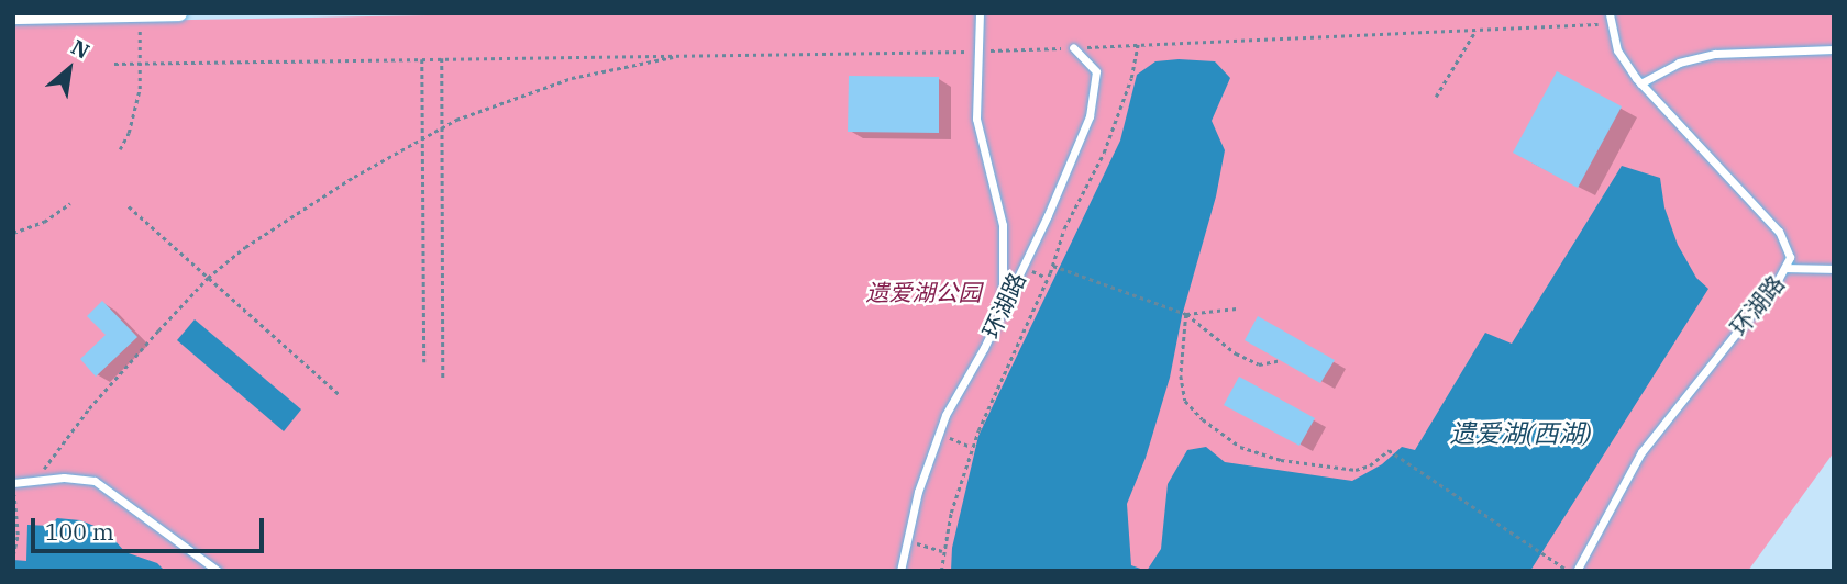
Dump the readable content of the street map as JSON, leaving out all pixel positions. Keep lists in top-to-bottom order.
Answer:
{
  "streets": {
    "lane": ["环湖路"]
  },
  "water": ["遗爱湖(西湖)"],
  "parks": ["遗爱湖公园"],
  "scale_bar": "100 m",
  "north": "top right"
}
